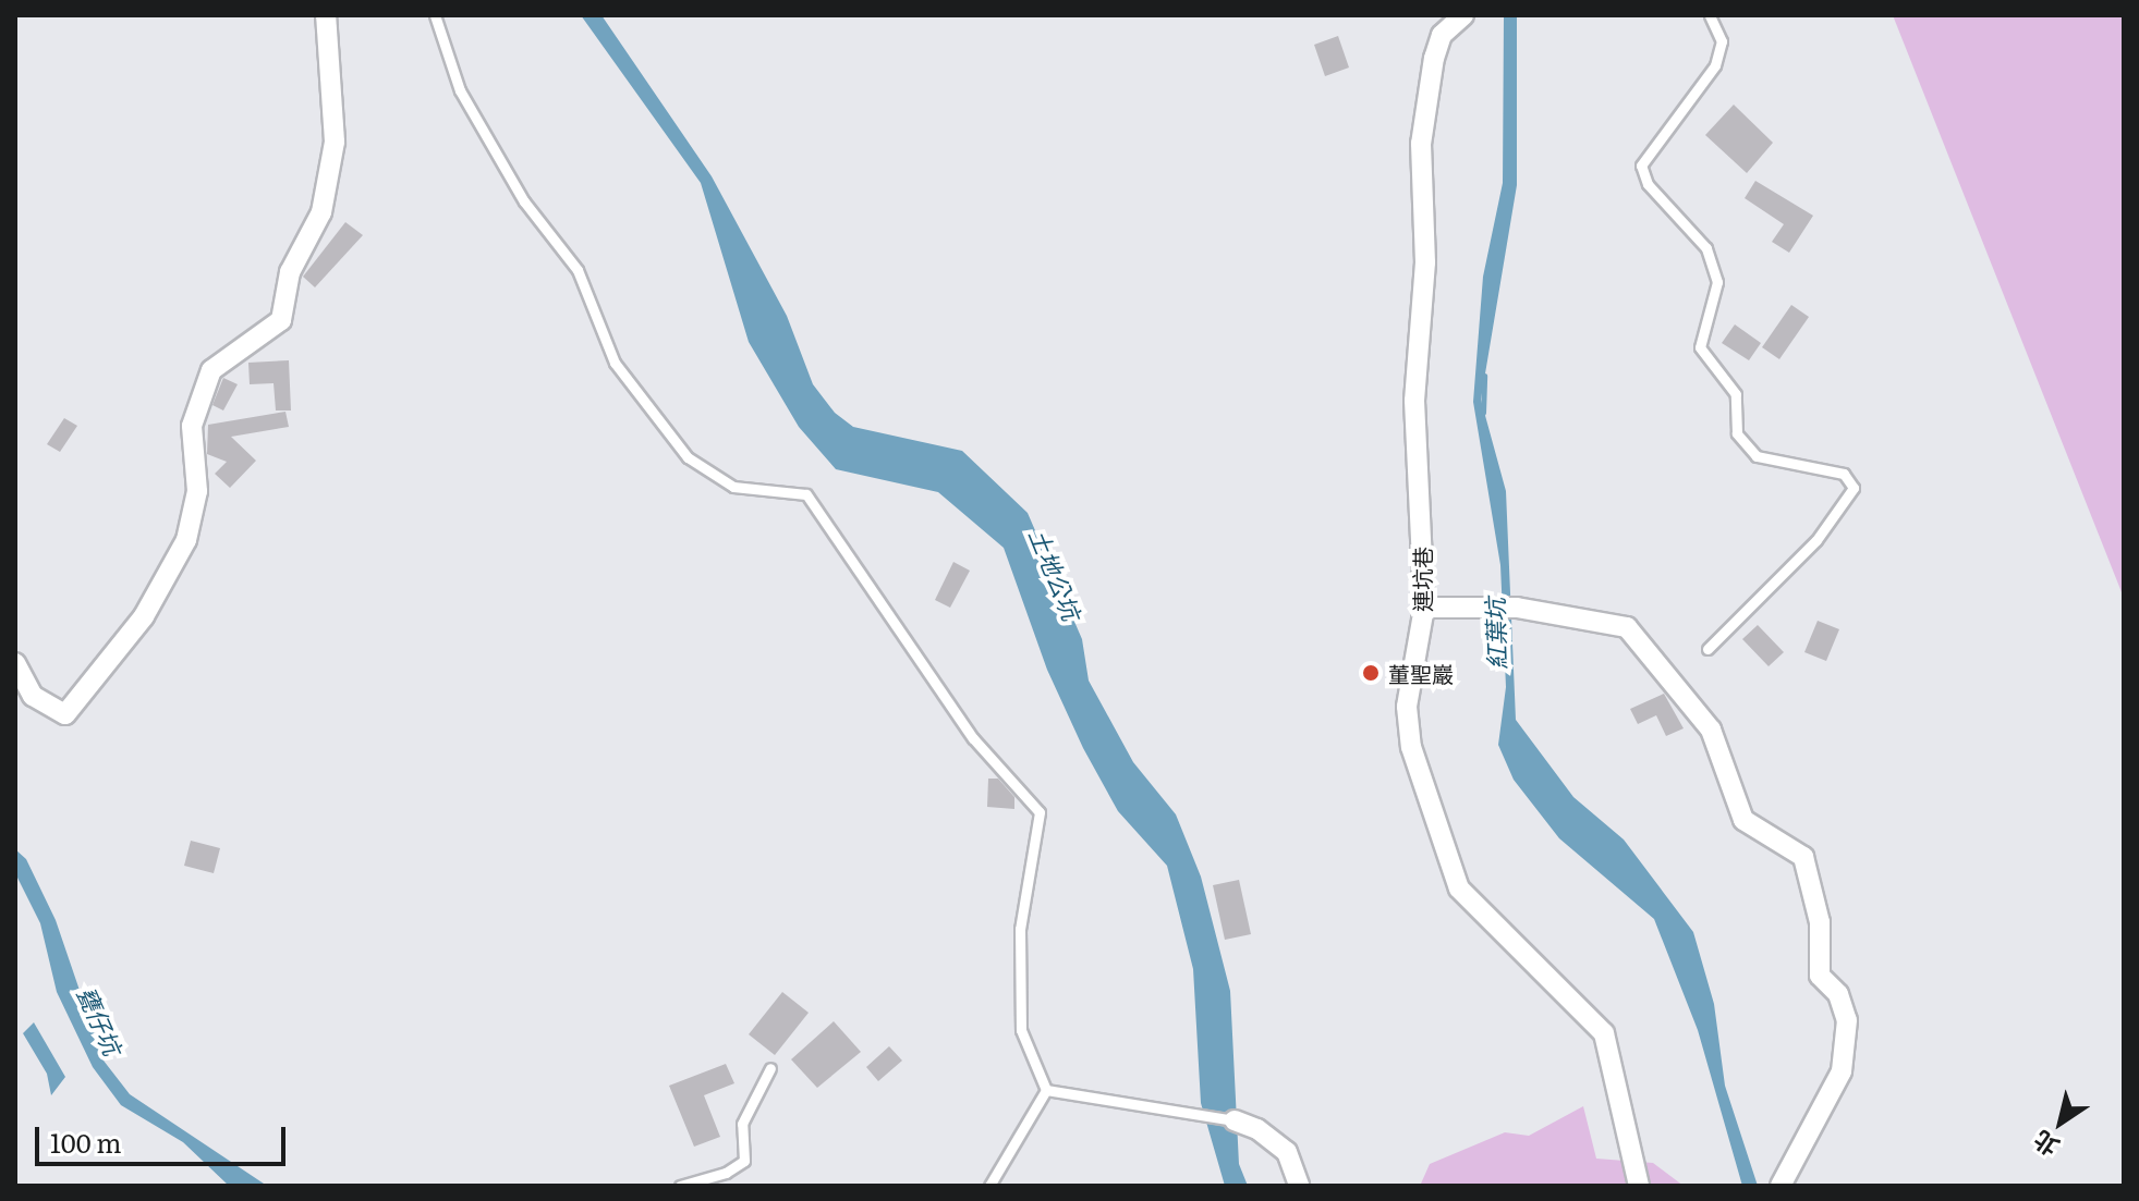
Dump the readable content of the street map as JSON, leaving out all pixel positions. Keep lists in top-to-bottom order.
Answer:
{
  "streets": {
    "street": ["連坑巷"]
  },
  "water": ["土地公坑", "紅葉坑", "甕仔坑"],
  "places": ["董聖巖"],
  "scale_bar": "100 m",
  "north": "bottom left"
}
